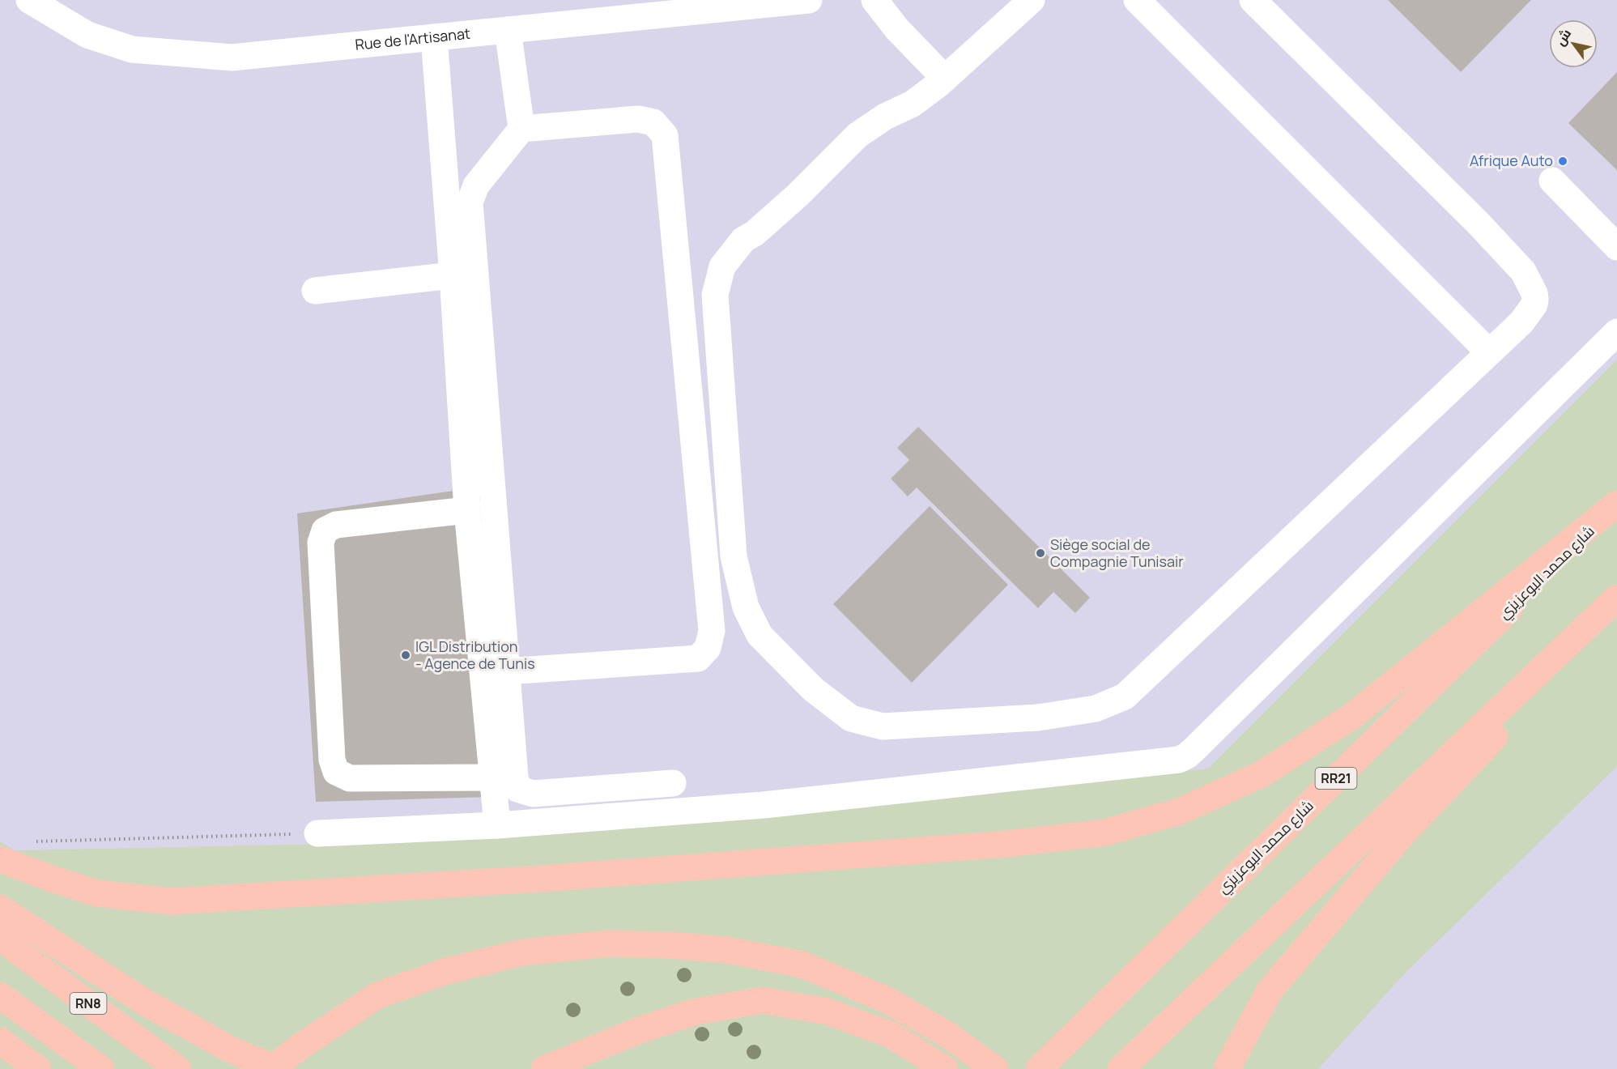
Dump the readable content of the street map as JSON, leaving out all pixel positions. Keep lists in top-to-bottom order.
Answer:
{
  "streets": {
    "highway": ["شارع محمد البوعزيزي", "RR21", "RN8"],
    "street": ["Rue de l'Artisanat"]
  },
  "places": ["Afrique Auto", "Siège social de Compagnie Tunisair", "IGL Distribution - Agence de Tunis"],
  "north": "top left"
}
